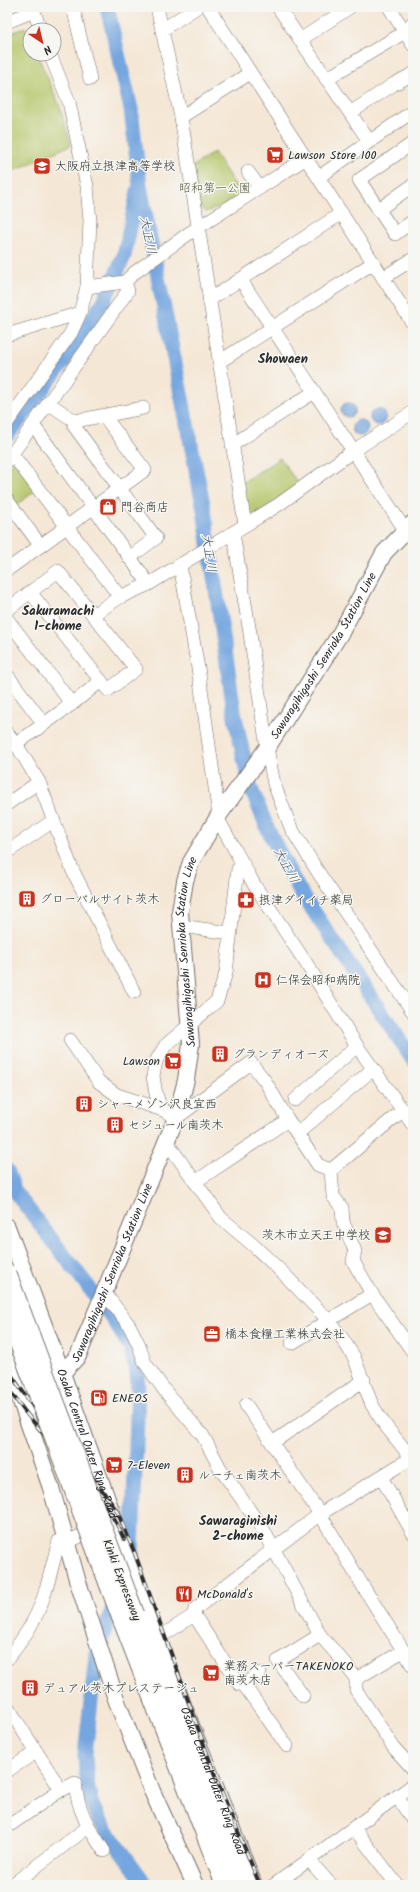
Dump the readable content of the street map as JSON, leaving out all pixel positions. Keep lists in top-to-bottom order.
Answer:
{
  "streets": {
    "highway": ["Kinki Expressway"],
    "main road": ["Sawaragihigashi Senrioka Station Line", "Osaka Central Outer Ring Road"]
  },
  "crossings": [
    ["Sawaragihigashi Senrioka Station Line", "Osaka Central Outer Ring Road"]
  ],
  "districts": ["Showaen", "Sakuramachi 1-chome", "Sawaraginishi 2-chome"],
  "water": ["大正川"],
  "parks": ["昭和第一公園"],
  "places": {
    "supermarket": [
      "Lawson Store 100",
      "Lawson",
      "7-Eleven",
      "業務スーパーTAKENOKO 南茨木店"
    ],
    "school or university": ["大阪府立摂津高等学校", "茨木市立天王中学校"],
    "shop": ["門谷商店"],
    "building": [
      "グローバルサイト茨木",
      "グランディオーズ",
      "シャーメゾン沢良宜西",
      "セジュール南茨木",
      "ルーチェ南茨木",
      "デュアル茨木プレステージュ"
    ],
    "pharmacy": ["摂津ダイイチ薬局"],
    "hospital": ["仁保会昭和病院"],
    "office": ["橋本食糧工業株式会社"],
    "fuel station": ["ENEOS"],
    "restaurant": ["McDonald's"]
  },
  "north": "bottom right"
}
